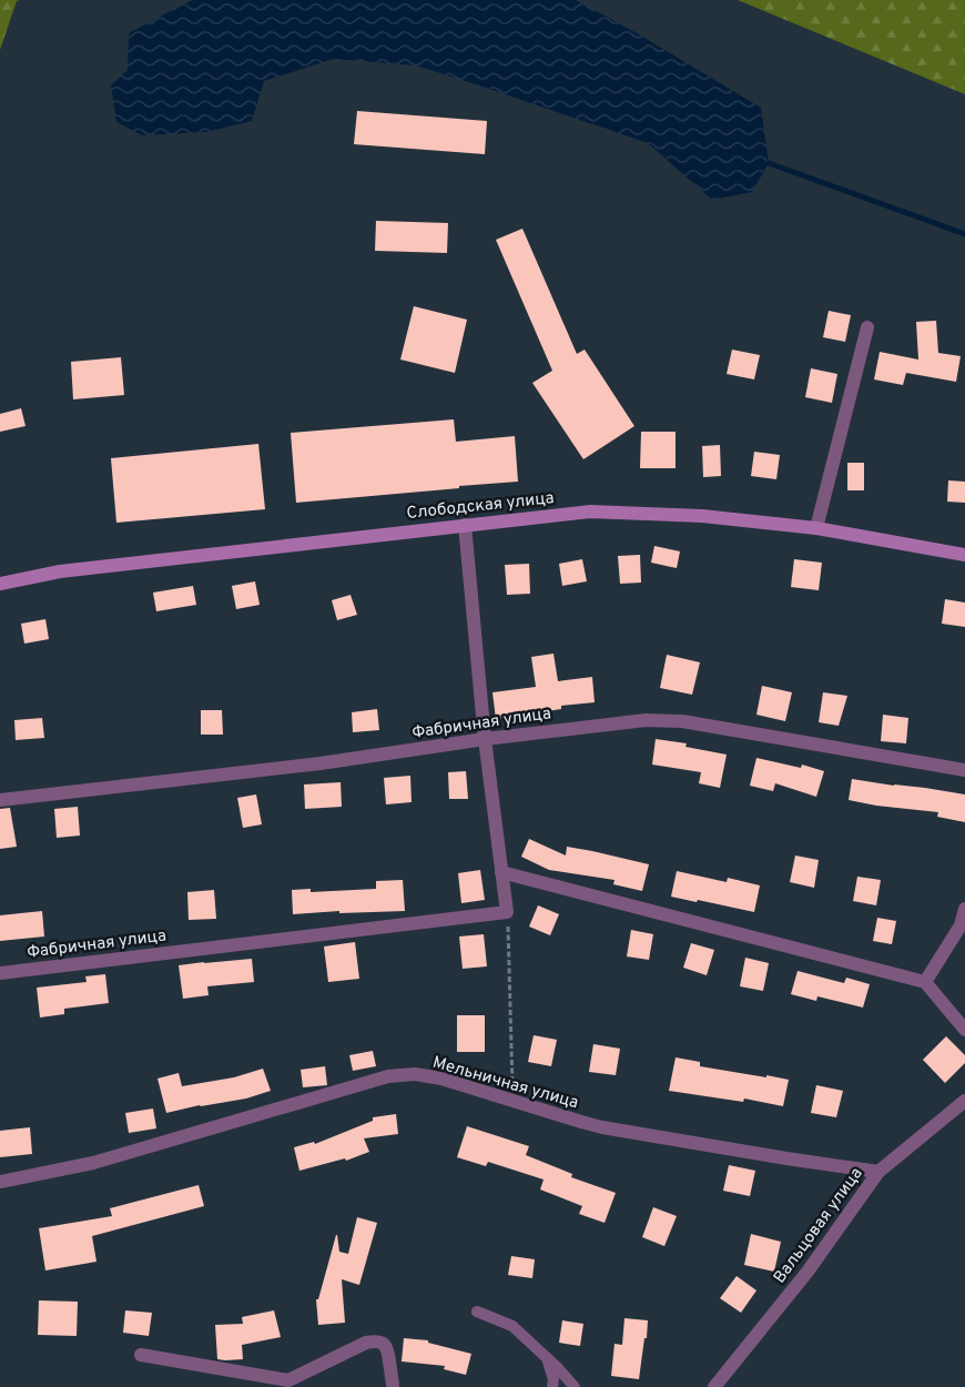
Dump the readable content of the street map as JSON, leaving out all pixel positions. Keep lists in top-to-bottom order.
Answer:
{
  "streets": {
    "street": [
      "Слободская улица",
      "Фабричная улица",
      "Мельничная улица",
      "Вальцовая улица"
    ]
  },
  "crossings": [
    ["Мельничная улица", "Вальцовая улица"]
  ]
}
